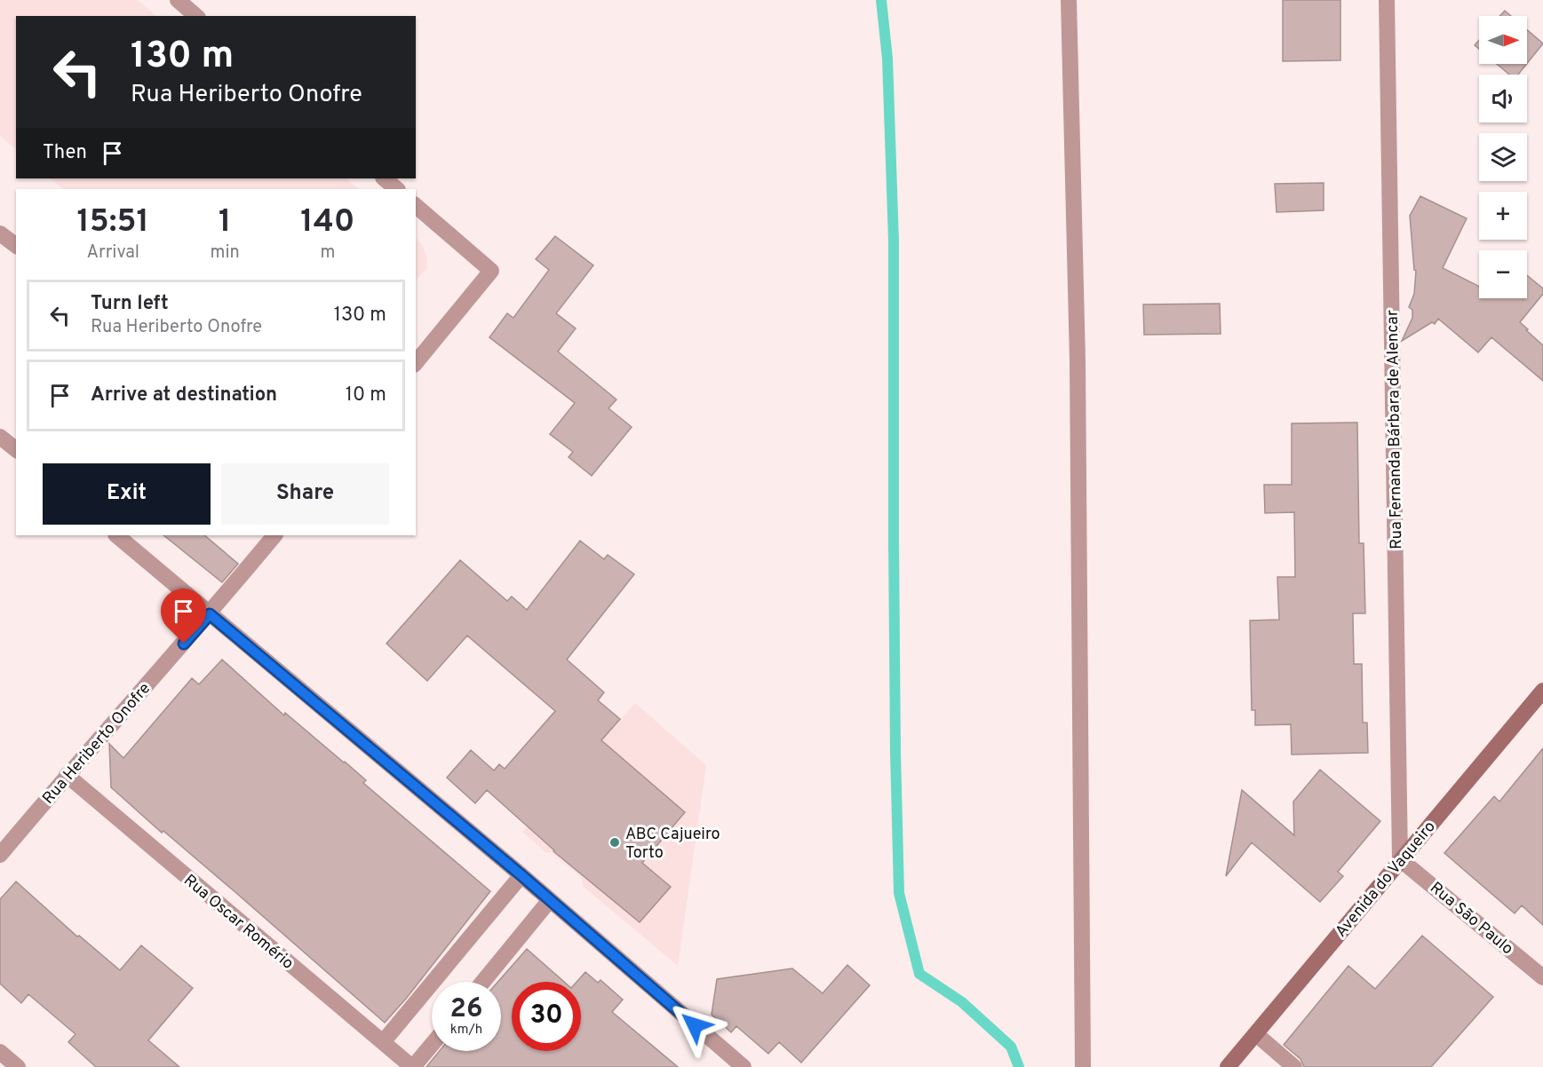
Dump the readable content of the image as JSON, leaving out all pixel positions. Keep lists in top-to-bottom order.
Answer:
{
  "streets": {
    "street": [
      "Rua Fernanda Bárbara de Alencar",
      "Rua Heriberto Onofre",
      "Avenida do Vaqueiro",
      "Rua São Paulo",
      "Rua Oscar Romério"
    ]
  },
  "crossings": [
    ["Rua Fernanda Bárbara de Alencar", "Avenida do Vaqueiro"],
    ["Rua Fernanda Bárbara de Alencar", "Rua São Paulo"],
    ["Rua Heriberto Onofre", "Rua Oscar Romério"],
    ["Avenida do Vaqueiro", "Rua São Paulo"]
  ],
  "places": ["ABC Cajueiro Torto"],
  "north": "right",
  "page": {
    "map_buttons": ["+", "−"],
    "turn": ["130 m", "Rua Heriberto Onofre"],
    "then": "Then",
    "eta": [
      "15:51",
      "Arrival",
      "1",
      "min",
      "140",
      "m"
    ],
    "list": [
      {
        "name": "Turn left",
        "note": "Rua Heriberto Onofre",
        "value": "130 m"
      },
      {
        "name": "Arrive at destination",
        "value": "10 m"
      }
    ],
    "buttons": ["Exit", "Share"],
    "speed": "26 km/h",
    "limit": "30"
  }
}
